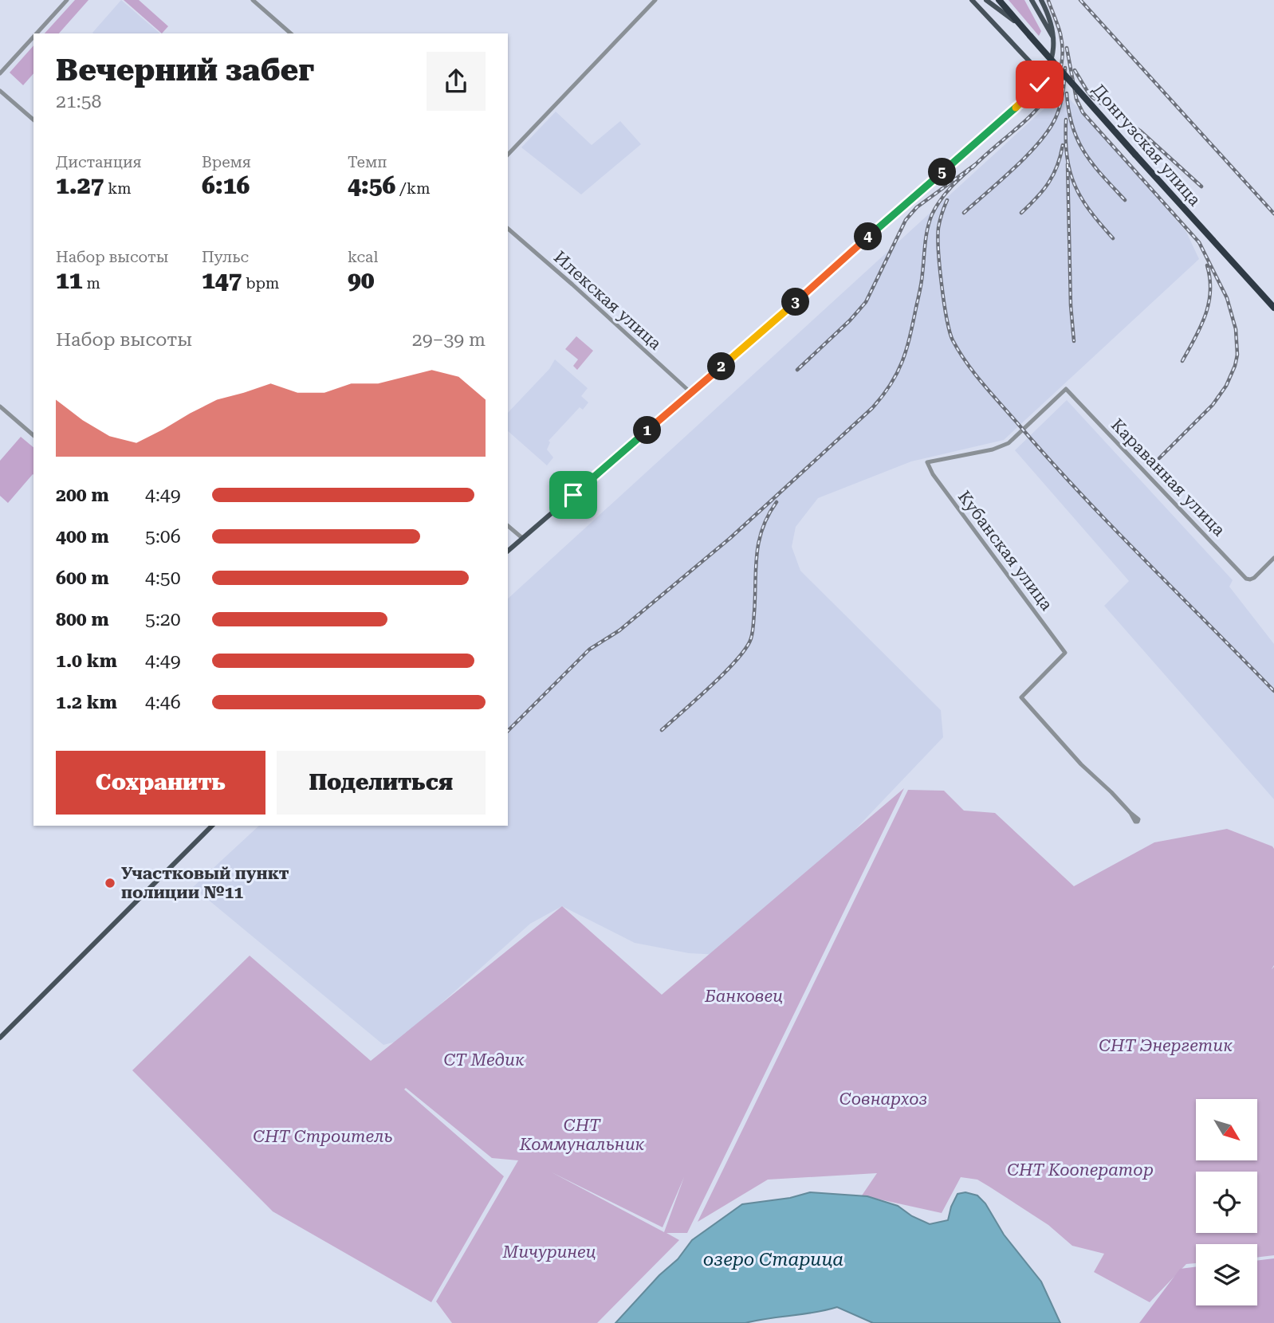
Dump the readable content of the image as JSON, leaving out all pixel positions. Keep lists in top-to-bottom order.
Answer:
{
  "streets": {
    "highway": ["Донгузская улица"],
    "street": ["Илекская улица", "Караванная улица", "Кубанская улица"]
  },
  "crossings": [
    ["Караванная улица", "Кубанская улица"]
  ],
  "water": ["озеро Старица"],
  "parks": [
    "Банковец",
    "СНТ Энергетик",
    "СТ Медик",
    "Совнархоз",
    "СНТ Коммунальник",
    "СНТ Строитель",
    "СНТ Кооператор",
    "Мичуринец"
  ],
  "places": ["Участковый пункт полиции №11"],
  "north": "bottom right",
  "page": {
    "heading": ["Вечерний забег", "21:58"],
    "stats": [
      ["Дистанция", "1.27 km"],
      ["Время", "6:16"],
      ["Темп", "4:56 /km"],
      ["Набор высоты", "11 m"],
      ["Пульс", "147 bpm"],
      ["kcal", "90"]
    ],
    "pins": [
      "5",
      "4",
      "3",
      "2",
      "1"
    ],
    "chart": ["Набор высоты", "29–39 m"],
    "list": [
      {
        "name": "200 m",
        "note": "4:49"
      },
      {
        "name": "400 m",
        "note": "5:06"
      },
      {
        "name": "600 m",
        "note": "4:50"
      },
      {
        "name": "800 m",
        "note": "5:20"
      },
      {
        "name": "1.0 km",
        "note": "4:49"
      },
      {
        "name": "1.2 km",
        "note": "4:46"
      }
    ],
    "buttons": ["Сохранить", "Поделиться"]
  }
}
